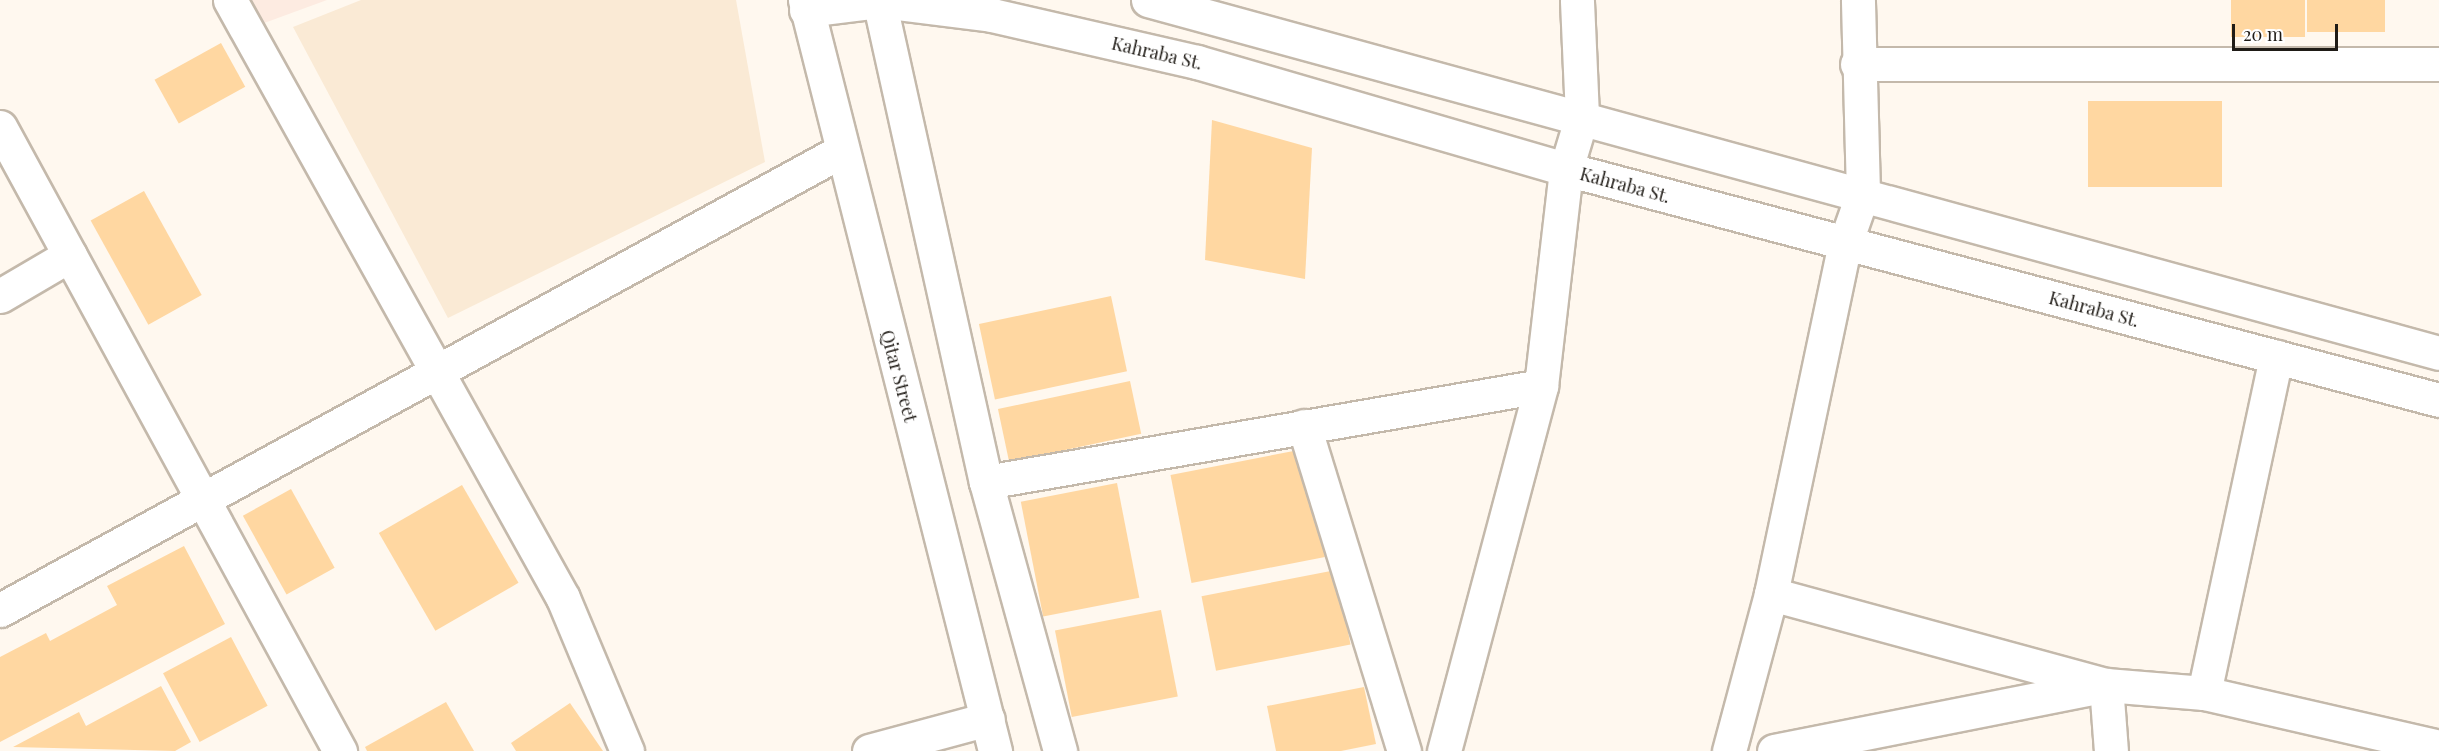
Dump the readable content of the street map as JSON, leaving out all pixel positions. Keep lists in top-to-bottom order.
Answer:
{
  "streets": {
    "street": ["Kahraba St.", "Qitar Street"]
  },
  "crossings": [
    ["Kahraba St.", "Qitar Street"]
  ],
  "scale_bar": "20 m"
}
